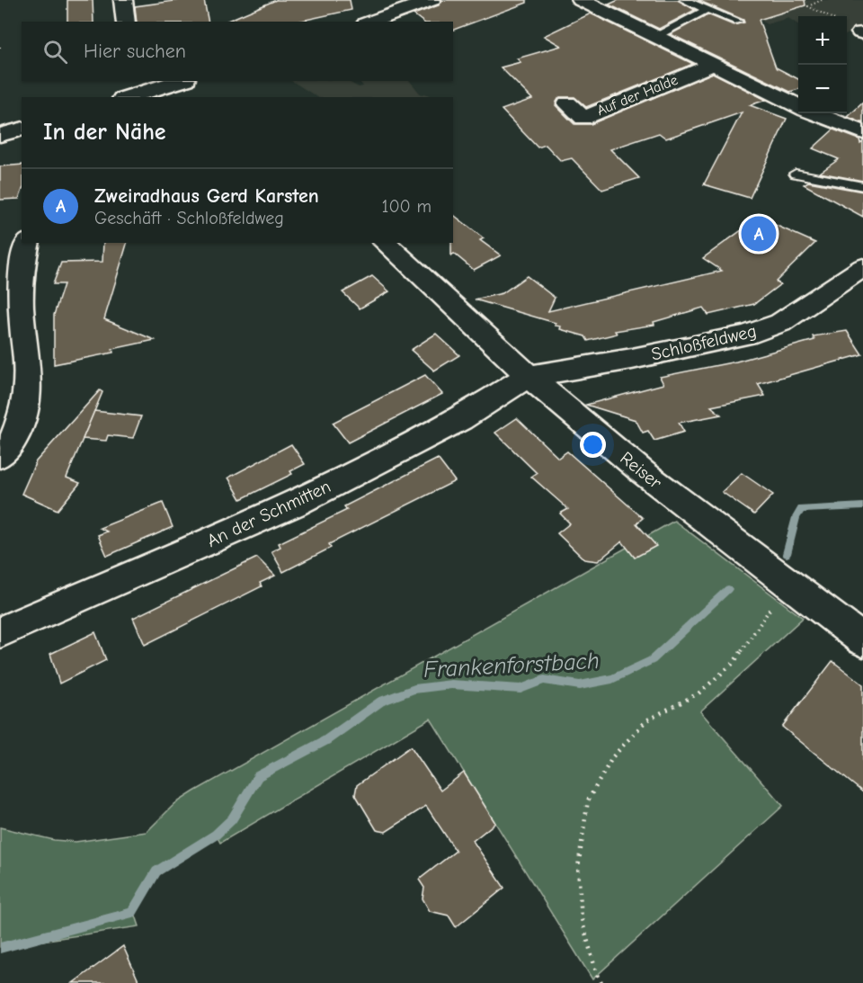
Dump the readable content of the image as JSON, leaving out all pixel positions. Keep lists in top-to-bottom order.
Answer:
{
  "streets": {
    "street": [
      "Auf der Halde",
      "Schloßfeldweg",
      "Reiser",
      "An der Schmitten"
    ]
  },
  "crossings": [
    ["Schloßfeldweg", "Reiser"],
    ["Schloßfeldweg", "An der Schmitten"],
    ["Reiser", "An der Schmitten"]
  ],
  "water": ["Frankenforstbach"],
  "page": {
    "map_buttons": ["+", "−"],
    "search": "Hier suchen",
    "heading": "In der Nähe",
    "list": [
      {
        "mark": "A",
        "name": "Zweiradhaus Gerd Karsten",
        "note": "Geschäft · Schloßfeldweg",
        "value": "100 m"
      }
    ],
    "pins": "A"
  }
}
